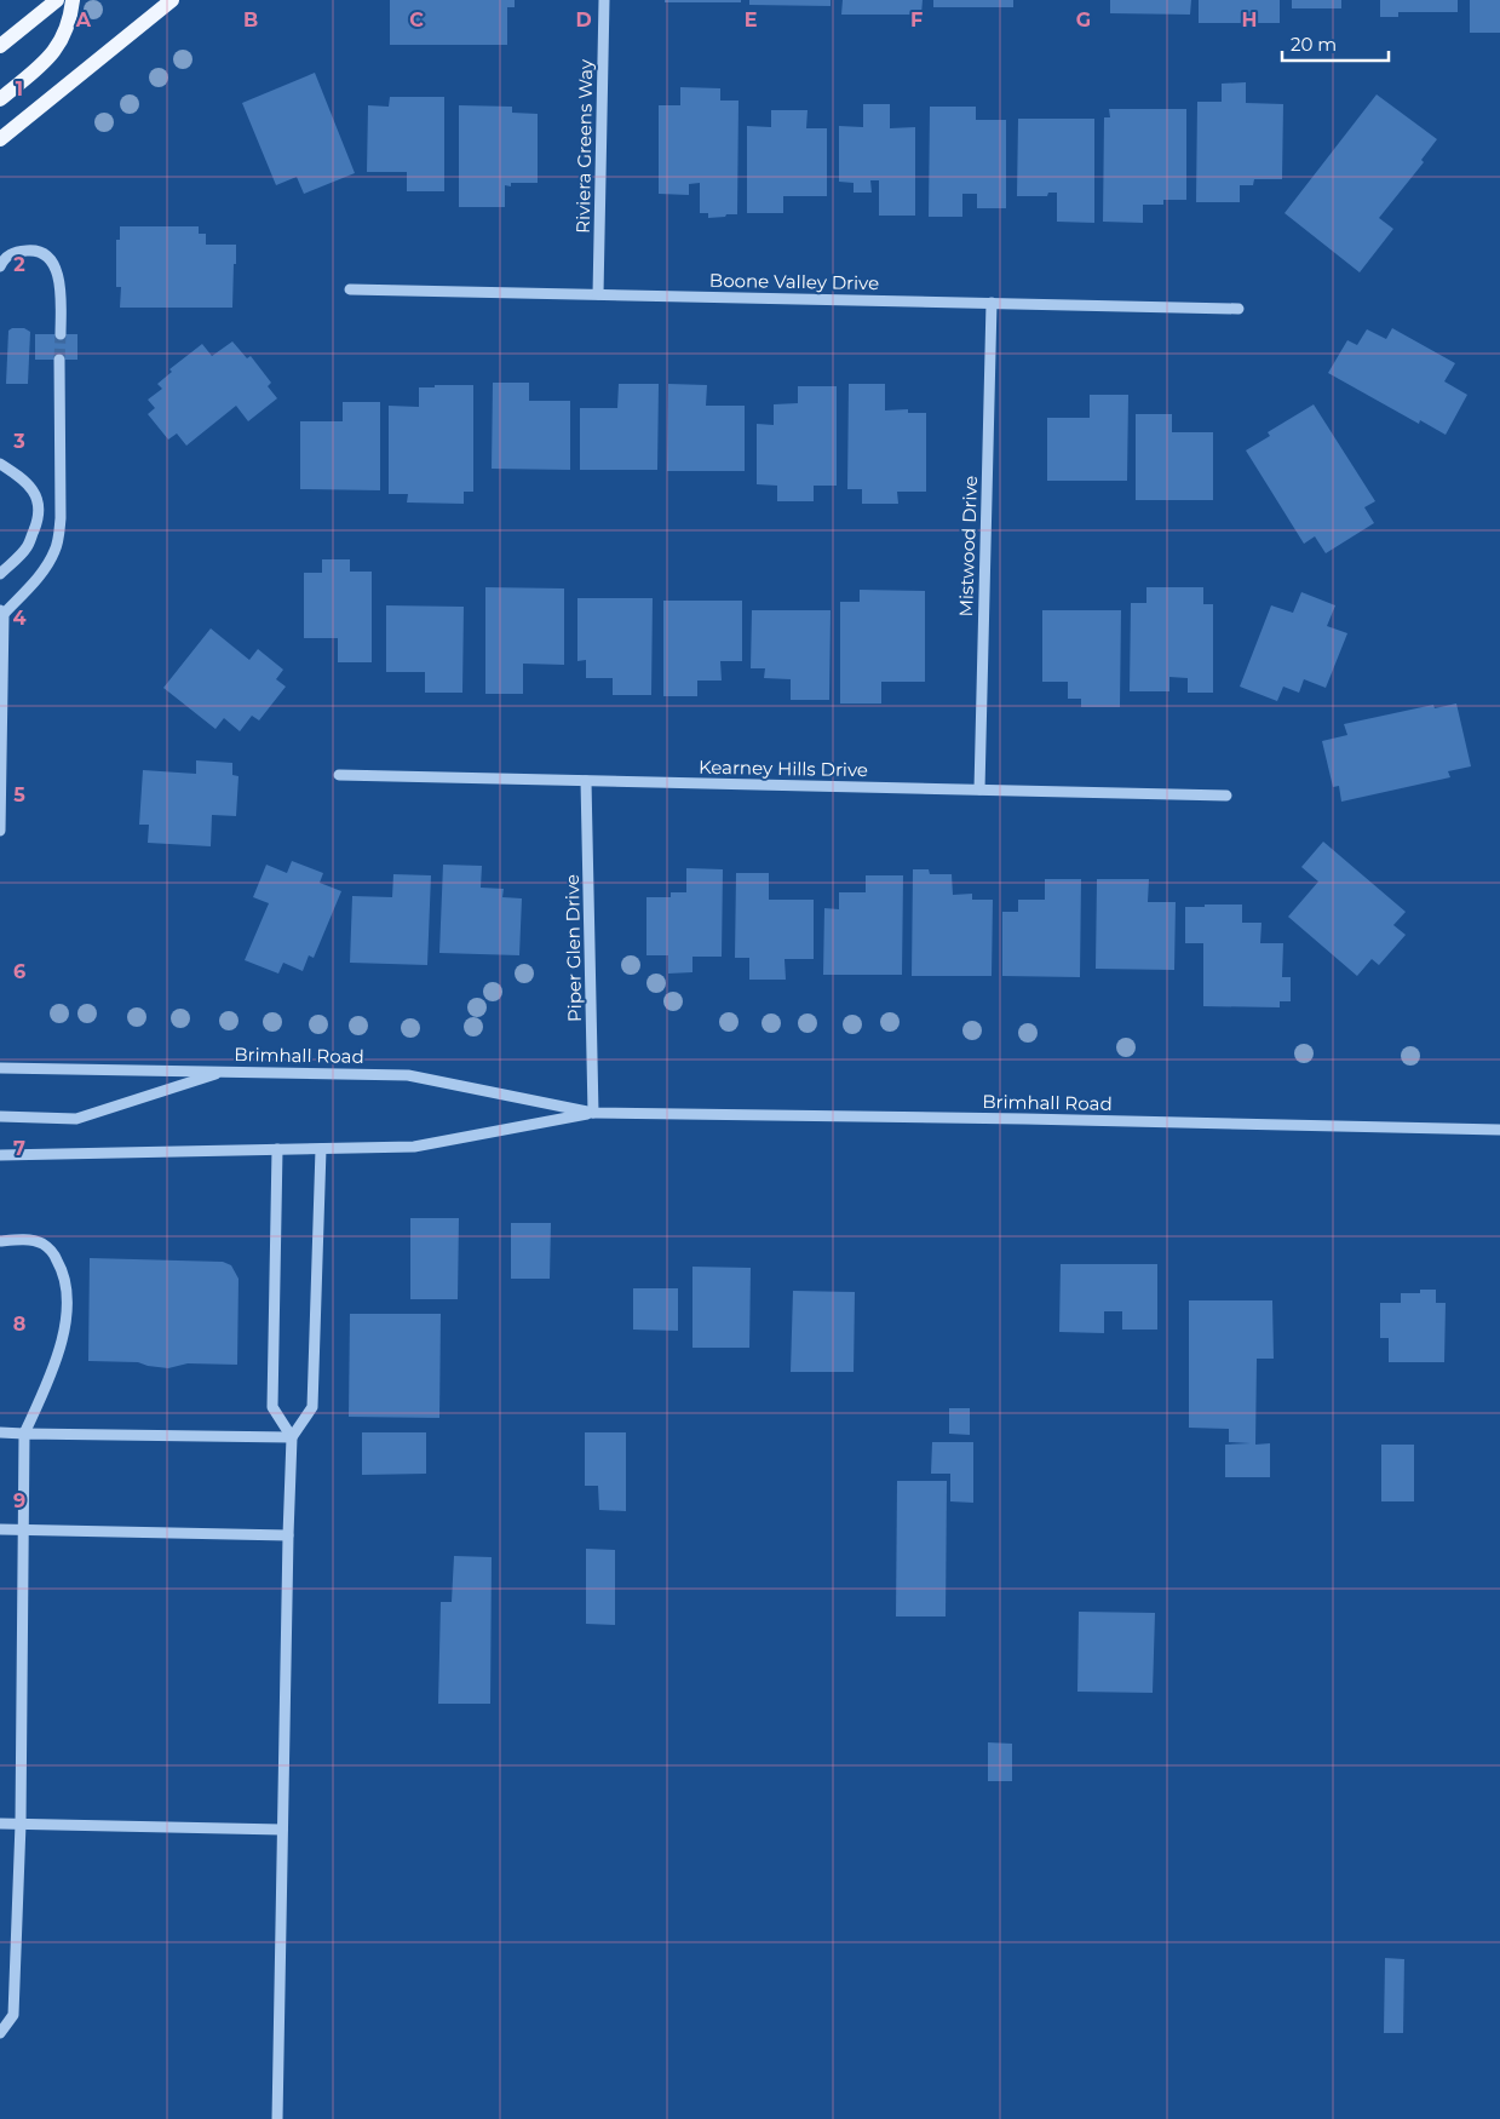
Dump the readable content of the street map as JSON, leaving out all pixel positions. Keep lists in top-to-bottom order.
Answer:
{
  "streets": {
    "street": [
      "Riviera Greens Way",
      "Boone Valley Drive",
      "Mistwood Drive",
      "Kearney Hills Drive",
      "Piper Glen Drive",
      "Brimhall Road"
    ]
  },
  "crossings": [
    ["Riviera Greens Way", "Boone Valley Drive"],
    ["Boone Valley Drive", "Mistwood Drive"],
    ["Mistwood Drive", "Kearney Hills Drive"],
    ["Kearney Hills Drive", "Piper Glen Drive"],
    ["Piper Glen Drive", "Brimhall Road"]
  ],
  "scale_bar": "20 m",
  "grid": {
    "columns": [
      "A",
      "B",
      "C",
      "D",
      "E",
      "F",
      "G",
      "H"
    ],
    "rows": [
      "1",
      "2",
      "3",
      "4",
      "5",
      "6",
      "7",
      "8",
      "9"
    ]
  }
}
